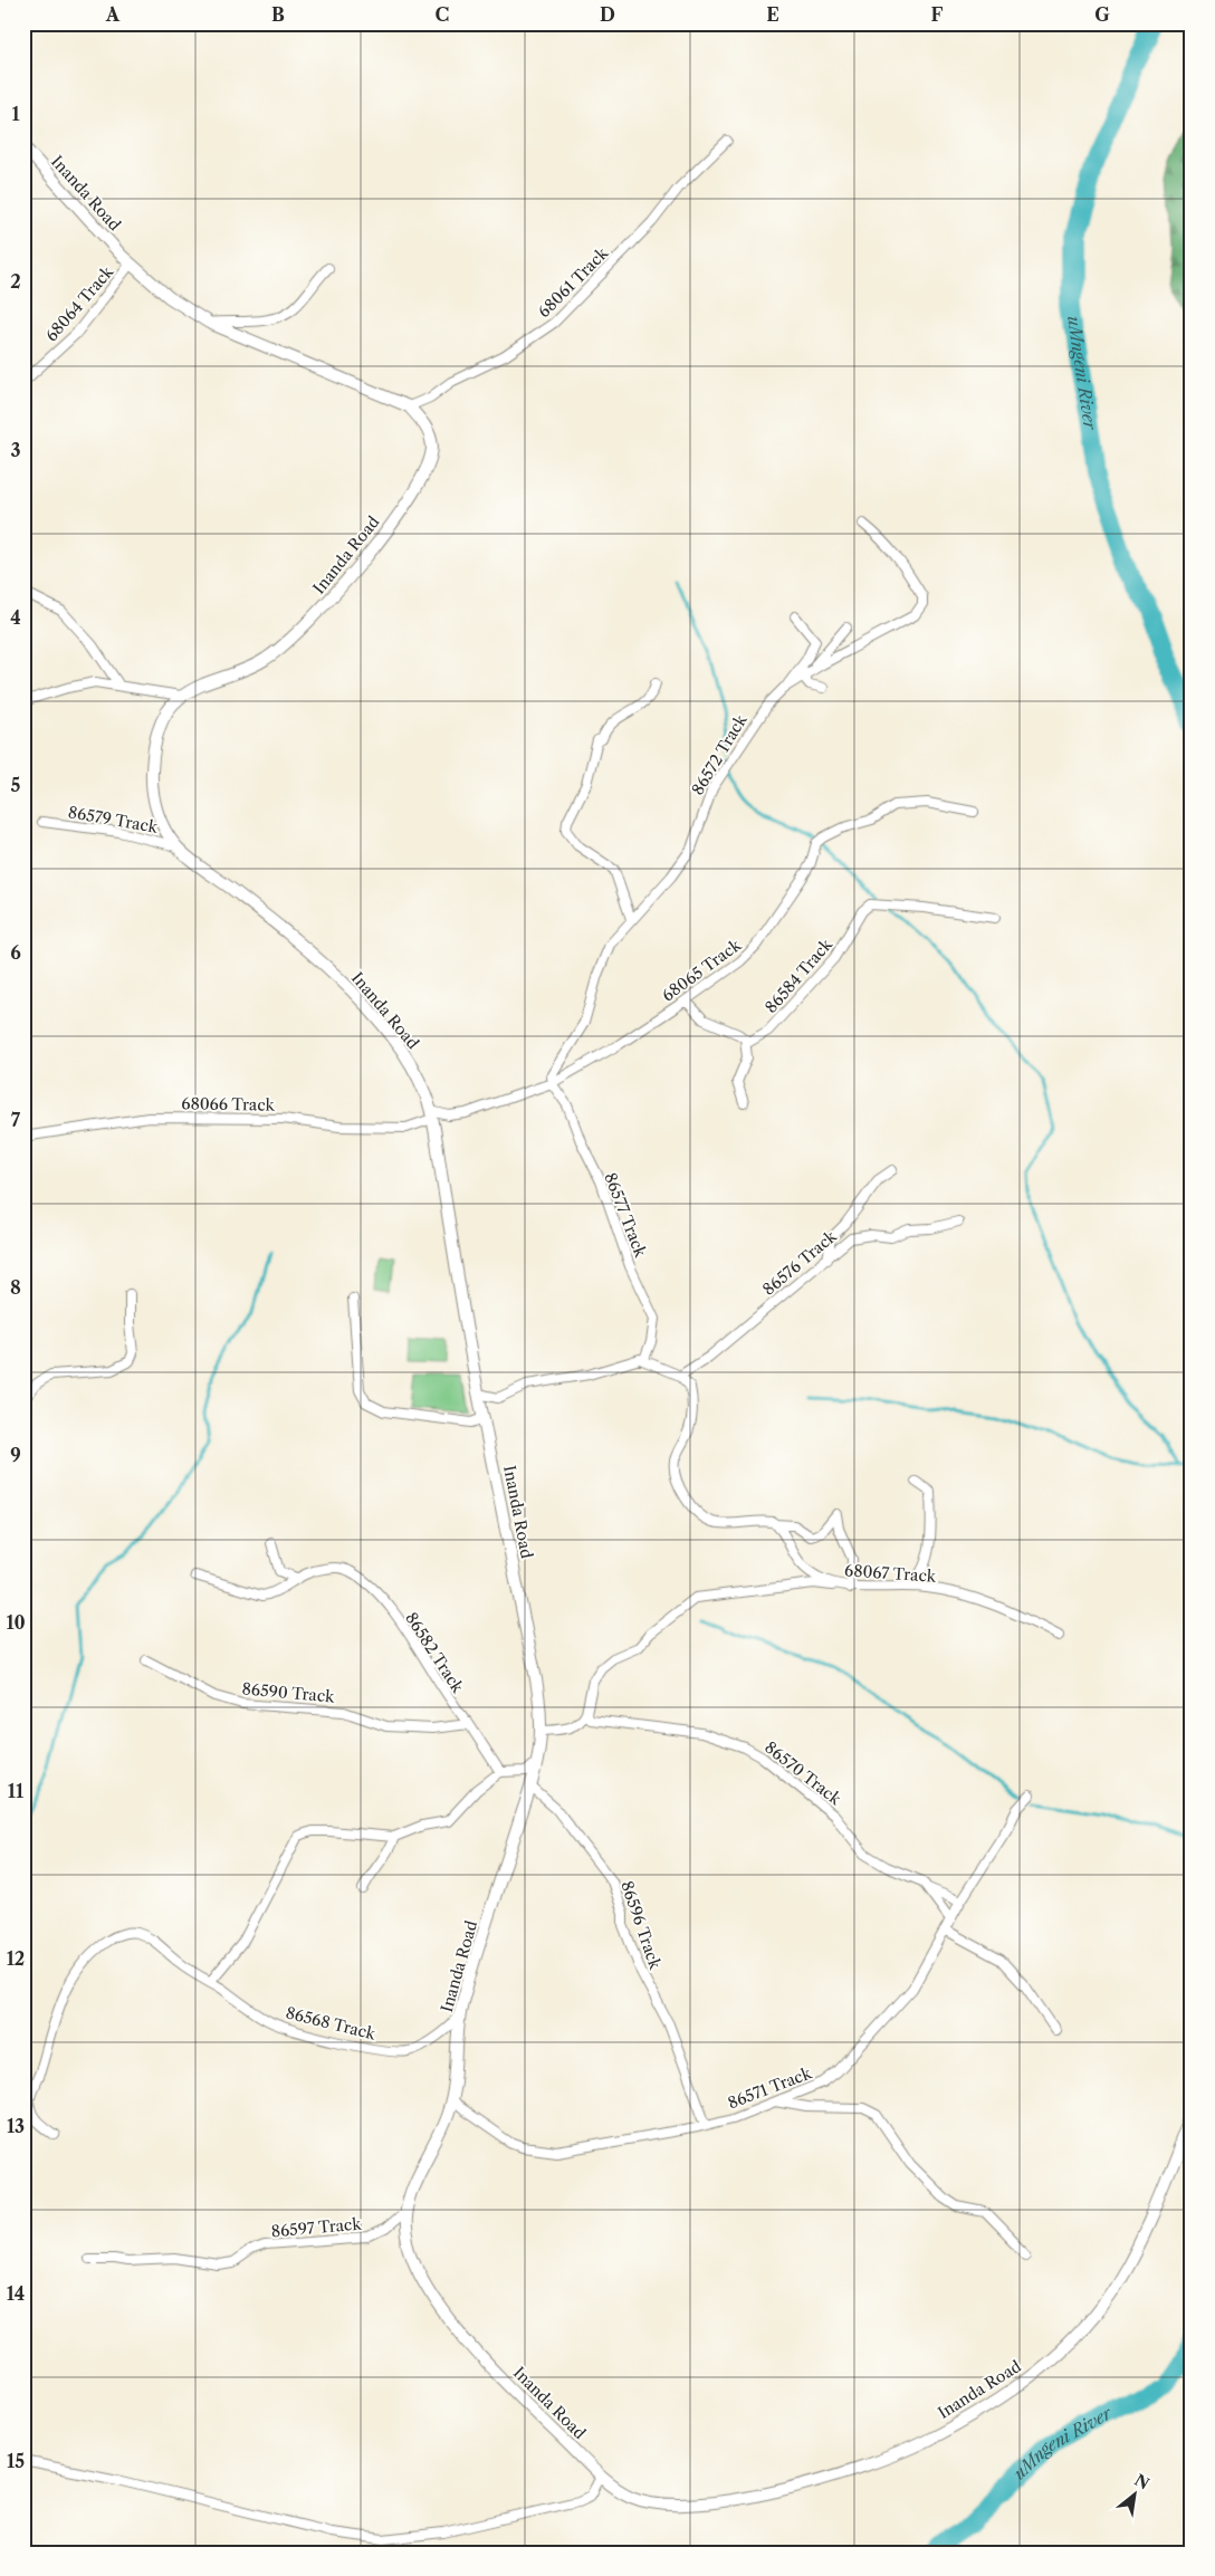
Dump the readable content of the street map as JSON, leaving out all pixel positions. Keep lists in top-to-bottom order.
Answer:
{
  "streets": {
    "street": [
      "Inanda Road",
      "68061 Track",
      "68064 Track",
      "86572 Track",
      "86579 Track",
      "68065 Track",
      "86584 Track",
      "68066 Track",
      "86577 Track",
      "86576 Track",
      "68067 Track",
      "86582 Track",
      "86590 Track",
      "86570 Track",
      "86596 Track",
      "86568 Track",
      "86571 Track",
      "86597 Track"
    ]
  },
  "crossings": [
    ["Inanda Road", "68061 Track"],
    ["Inanda Road", "68064 Track"],
    ["Inanda Road", "86579 Track"],
    ["Inanda Road", "68065 Track"],
    ["Inanda Road", "68066 Track"],
    ["Inanda Road", "86596 Track"],
    ["Inanda Road", "86568 Track"],
    ["Inanda Road", "86571 Track"],
    ["Inanda Road", "86597 Track"],
    ["86572 Track", "68065 Track"],
    ["86572 Track", "86577 Track"],
    ["68065 Track", "68066 Track"],
    ["68065 Track", "86577 Track"],
    ["86582 Track", "86590 Track"],
    ["86570 Track", "86571 Track"],
    ["86596 Track", "86571 Track"]
  ],
  "water": ["uMngeni River"],
  "north": "top right",
  "grid": {
    "columns": [
      "A",
      "B",
      "C",
      "D",
      "E",
      "F",
      "G"
    ],
    "rows": [
      "1",
      "2",
      "3",
      "4",
      "5",
      "6",
      "7",
      "8",
      "9",
      "10",
      "11",
      "12",
      "13",
      "14",
      "15"
    ]
  }
}
